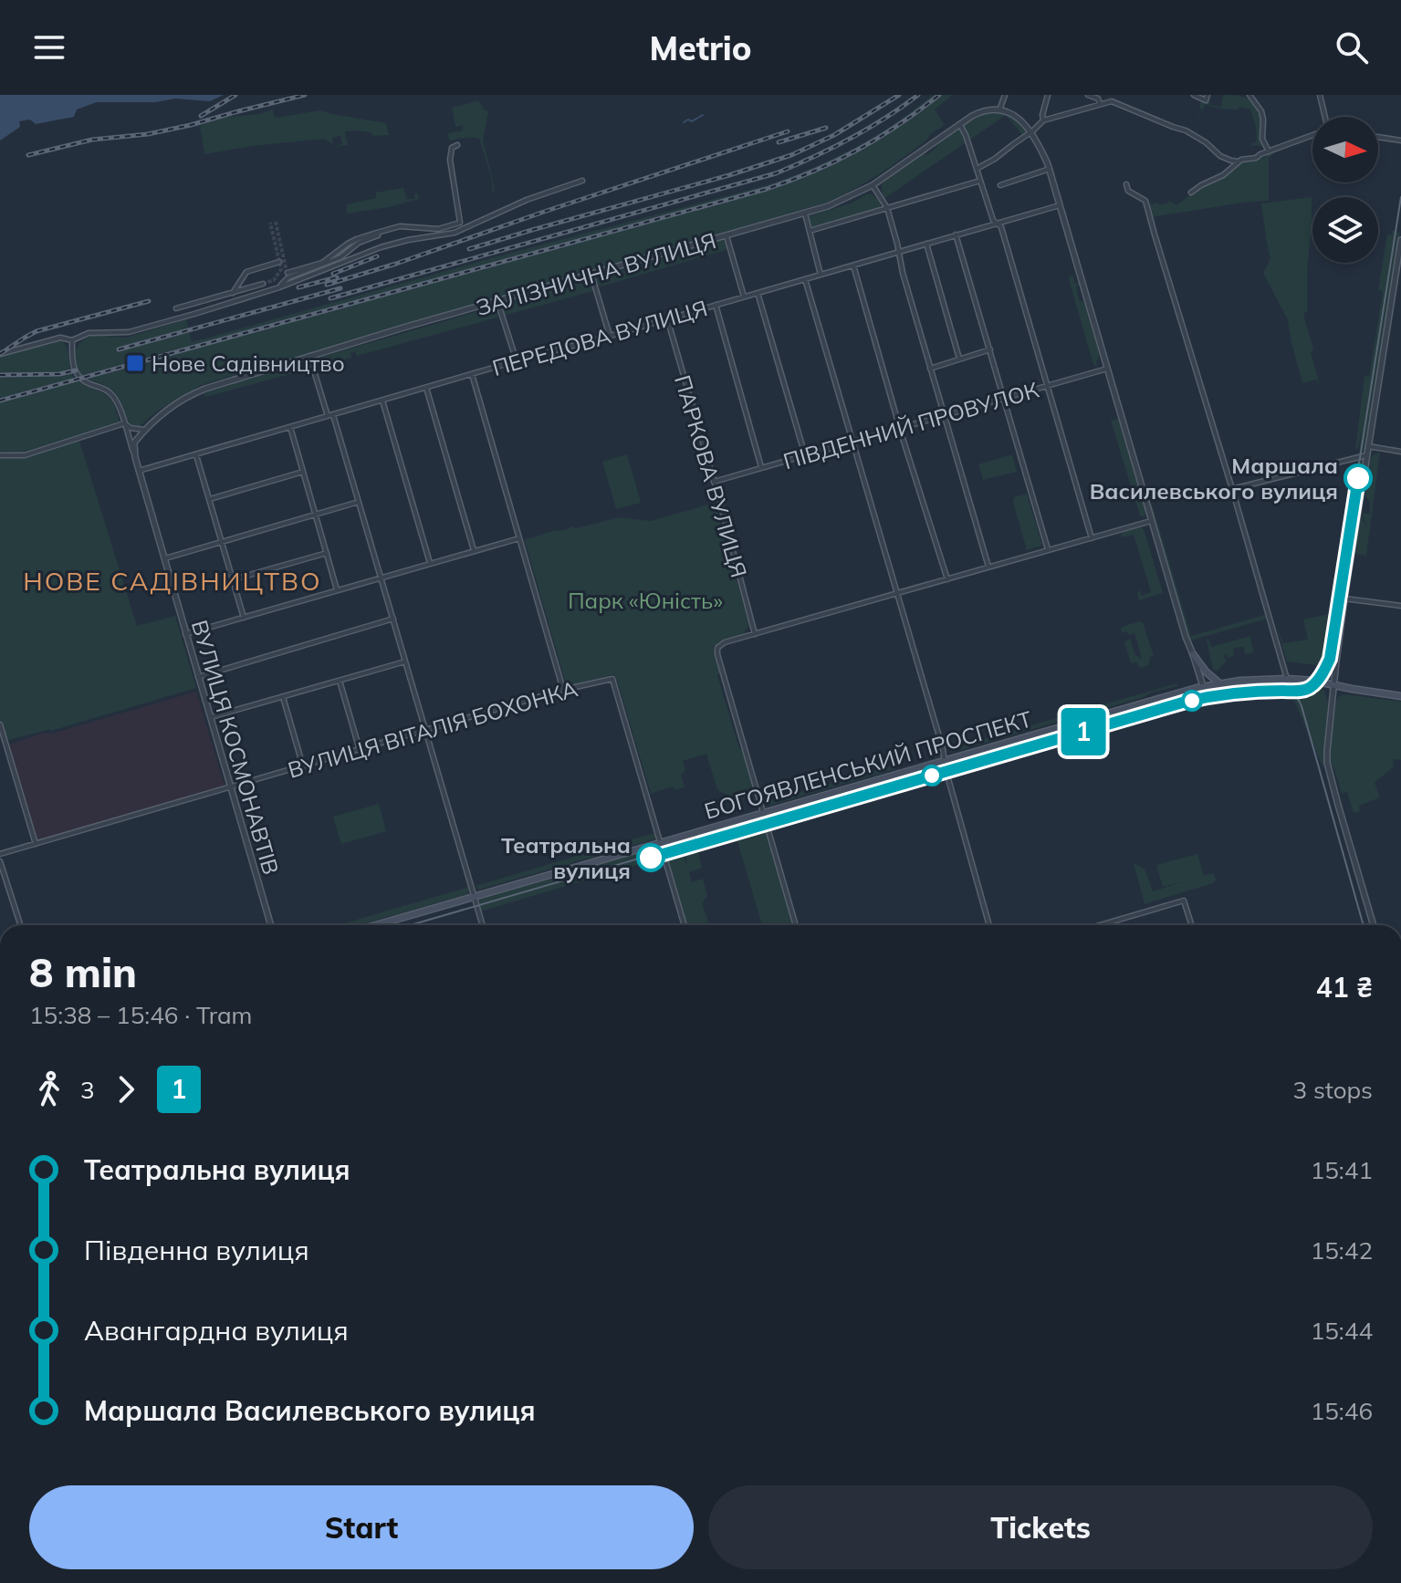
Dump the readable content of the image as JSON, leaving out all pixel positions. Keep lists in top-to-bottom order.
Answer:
{
  "streets": {
    "main road": ["БОГОЯВЛЕНСЬКИЙ ПРОСПЕКТ"],
    "street": [
      "ЗАЛІЗНИЧНА ВУЛИЦЯ",
      "ПЕРЕДОВА ВУЛИЦЯ",
      "ПІВДЕННИЙ ПРОВУЛОК",
      "ПАРКОВА ВУЛИЦЯ",
      "ВУЛИЦЯ ВІТАЛІЯ БОХОНКА",
      "ВУЛИЦЯ КОСМОНАВТІВ"
    ]
  },
  "crossings": [
    ["ПЕРЕДОВА ВУЛИЦЯ", "ПАРКОВА ВУЛИЦЯ"],
    ["ПЕРЕДОВА ВУЛИЦЯ", "ВУЛИЦЯ КОСМОНАВТІВ"],
    ["ПІВДЕННИЙ ПРОВУЛОК", "ПАРКОВА ВУЛИЦЯ"],
    ["ВУЛИЦЯ ВІТАЛІЯ БОХОНКА", "ВУЛИЦЯ КОСМОНАВТІВ"],
    ["ВУЛИЦЯ ВІТАЛІЯ БОХОНКА", "БОГОЯВЛЕНСЬКИЙ ПРОСПЕКТ"]
  ],
  "districts": ["НОВЕ САДІВНИЦТВО"],
  "parks": ["Парк «Юність»"],
  "places": {
    "transit": ["Нове Садівництво"],
    "other": ["Маршала Василевського вулиця", "Театральна вулиця"]
  },
  "lines": ["tram line 1"],
  "north": "right",
  "page": {
    "header": "Metrio",
    "on_map": "1",
    "heading": ["8 min", "15:38 – 15:46 · Tram", "41 ₴"],
    "legs": ["3", "1", "3 stops"],
    "list": [
      {
        "name": "Театральна вулиця",
        "value": "15:41"
      },
      {
        "name": "Південна вулиця",
        "value": "15:42"
      },
      {
        "name": "Авангардна вулиця",
        "value": "15:44"
      },
      {
        "name": "Маршала Василевського вулиця",
        "value": "15:46"
      }
    ],
    "buttons": ["Start", "Tickets"]
  }
}
